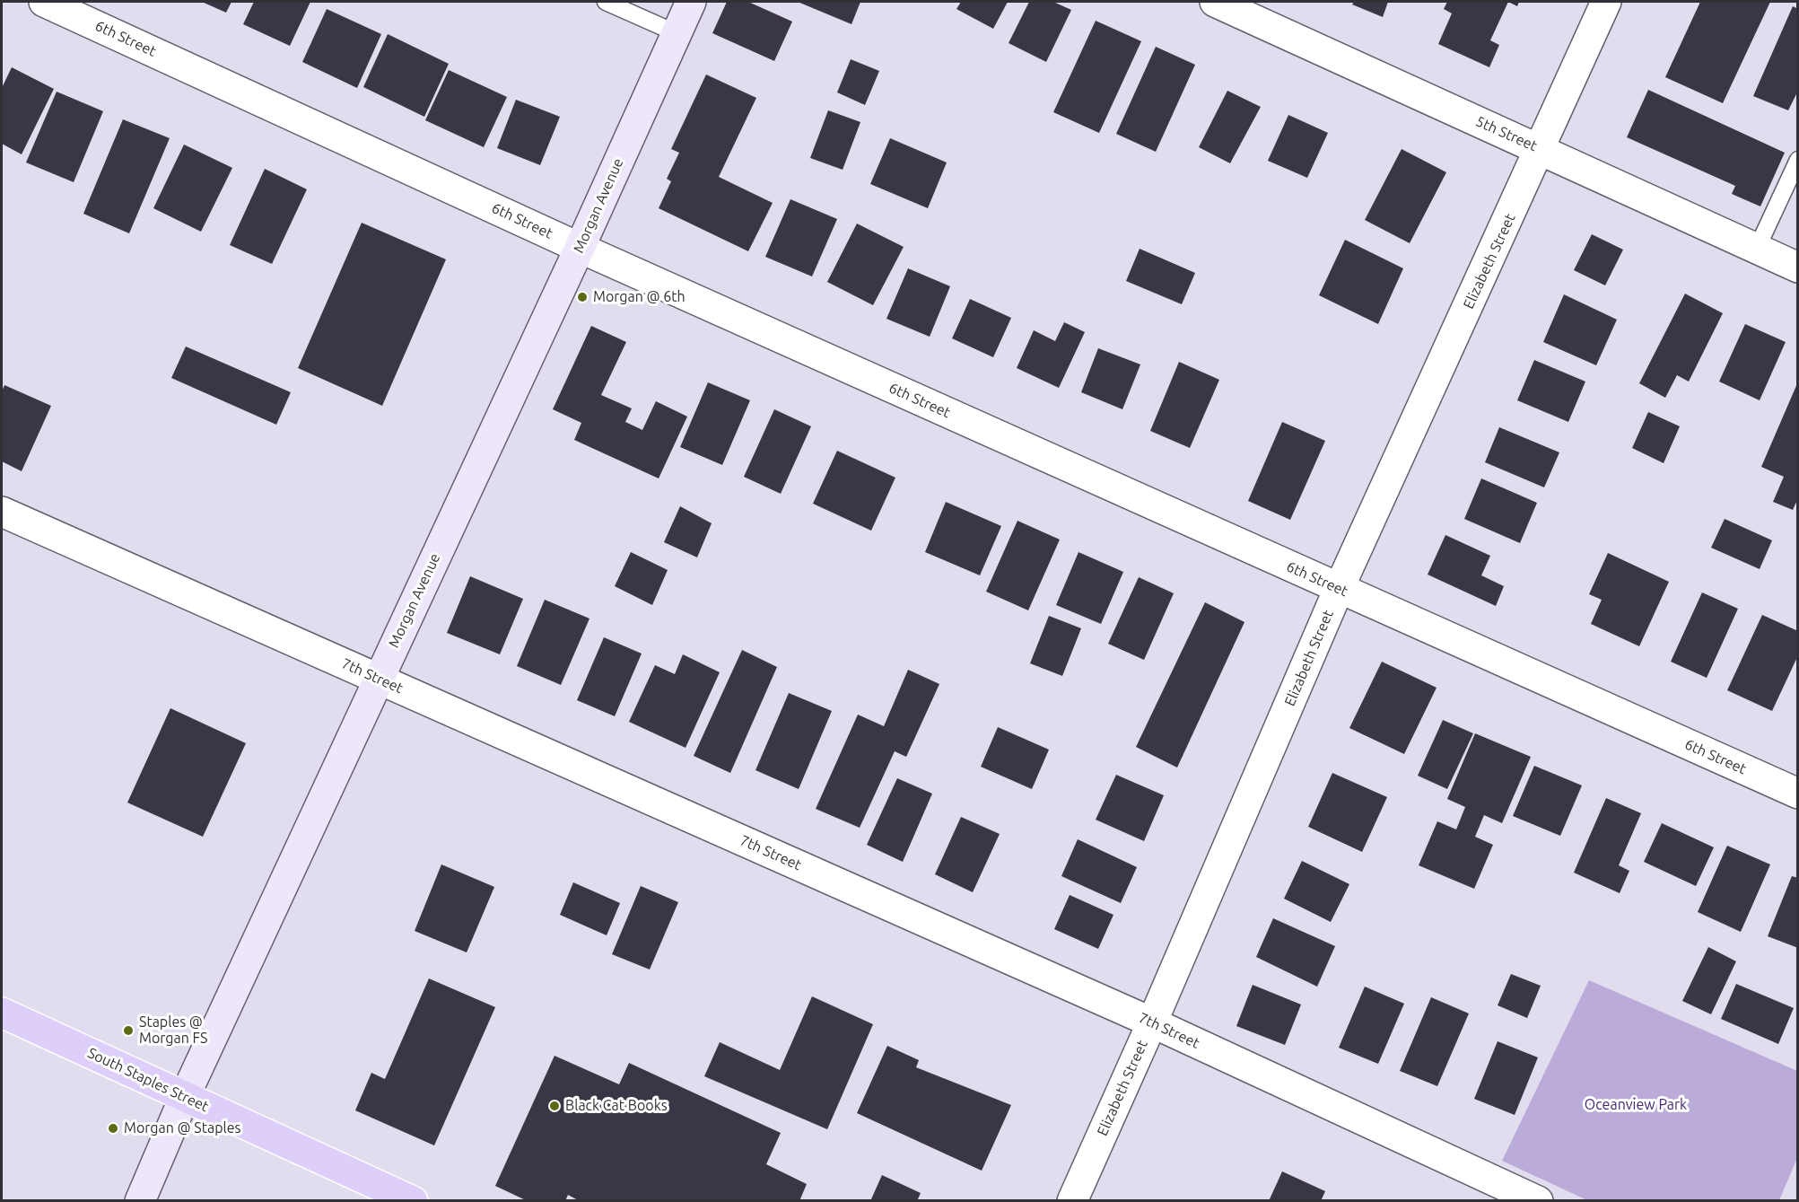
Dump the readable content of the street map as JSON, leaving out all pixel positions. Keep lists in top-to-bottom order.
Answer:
{
  "streets": {
    "main road": ["Morgan Avenue", "South Staples Street"],
    "street": [
      "6th Street",
      "5th Street",
      "Elizabeth Street",
      "7th Street"
    ]
  },
  "crossings": [
    ["6th Street", "Morgan Avenue"],
    ["6th Street", "Elizabeth Street"],
    ["5th Street", "Elizabeth Street"],
    ["Morgan Avenue", "7th Street"],
    ["Morgan Avenue", "South Staples Street"],
    ["Elizabeth Street", "7th Street"]
  ],
  "parks": ["Oceanview Park"],
  "places": [
    "Morgan @ 6th",
    "Staples @ Morgan FS",
    "Black Cat Books",
    "Morgan @ Staples"
  ]
}
